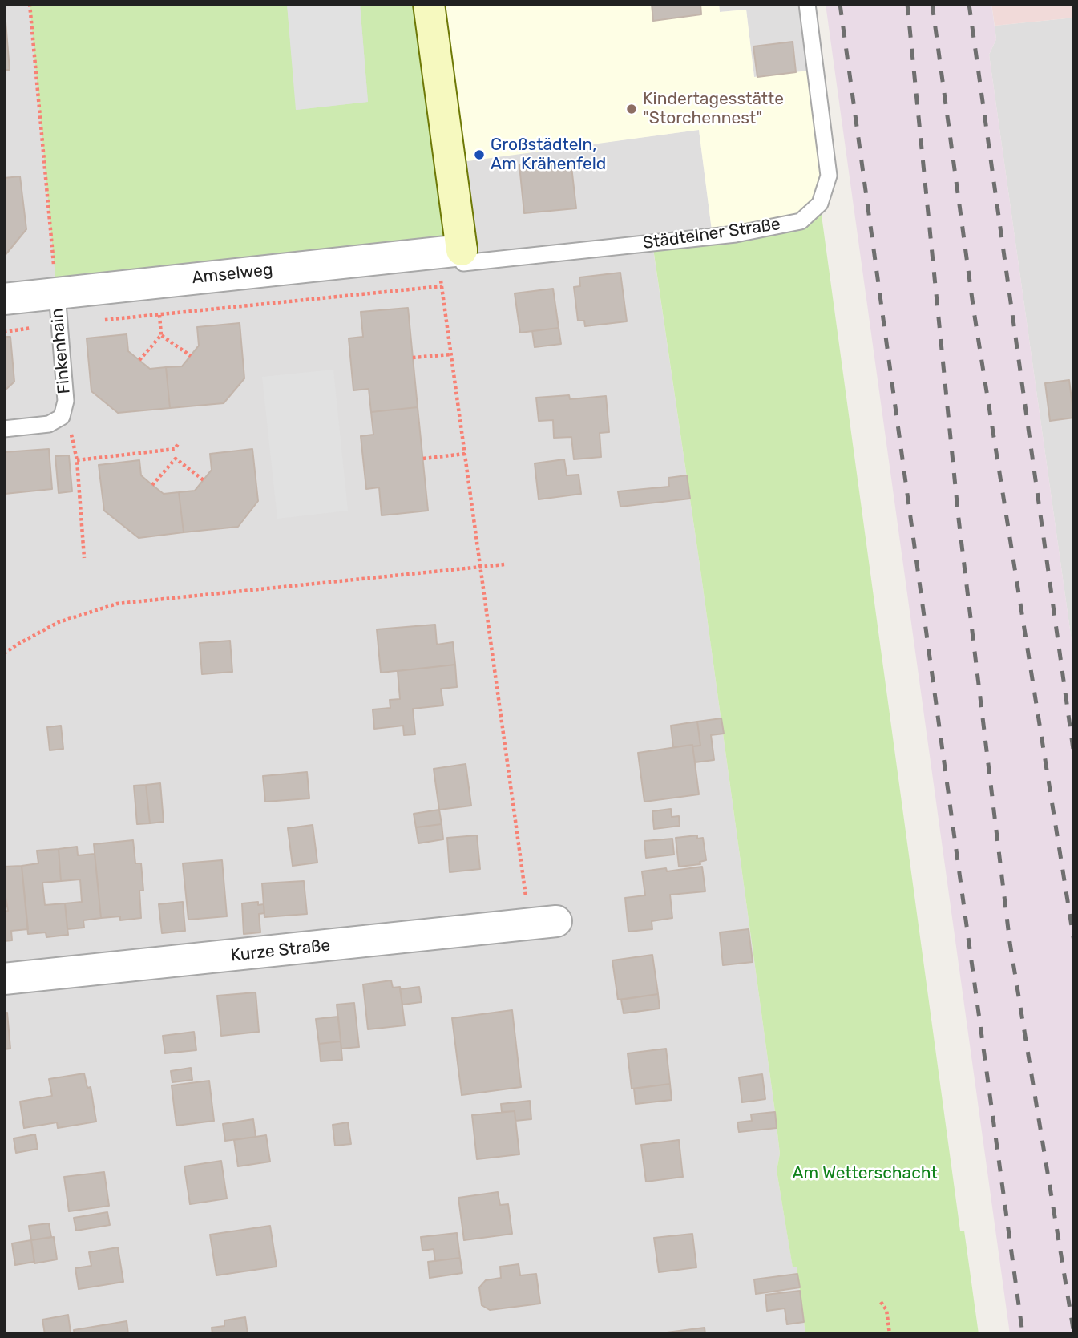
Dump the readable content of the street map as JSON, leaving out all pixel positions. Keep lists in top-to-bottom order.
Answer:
{
  "streets": {
    "street": ["Amselweg", "Kurze Straße"],
    "lane": ["Städtelner Straße", "Finkenhain"]
  },
  "crossings": [
    ["Städtelner Straße", "Amselweg"],
    ["Amselweg", "Finkenhain"]
  ],
  "parks": ["Am Wetterschacht"],
  "places": ["Kindertagesstätte \"Storchennest\"", "Großstädteln, Am Krähenfeld"]
}
